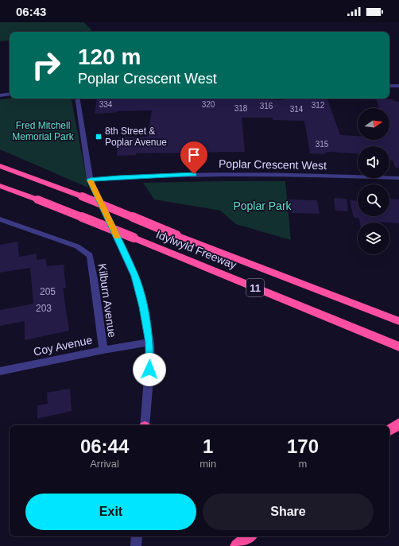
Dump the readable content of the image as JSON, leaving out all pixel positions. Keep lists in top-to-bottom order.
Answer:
{
  "streets": {
    "highway": ["Idylwyld Freeway", "11"],
    "street": ["Poplar Crescent West", "Kilburn Avenue", "Coy Avenue"]
  },
  "crossings": [
    ["Kilburn Avenue", "Coy Avenue"]
  ],
  "parks": ["Fred Mitchell Memorial Park", "Poplar Park"],
  "places": {
    "transit": ["8th Street & Poplar Avenue"]
  },
  "house_numbers": [
    "334",
    "320",
    "312",
    "316",
    "318",
    "314",
    "315",
    "205",
    "203"
  ],
  "north": "right",
  "page": {
    "status": "06:43",
    "turn": ["120 m", "Poplar Crescent West"],
    "eta": [
      "06:44",
      "Arrival",
      "1",
      "min",
      "170",
      "m"
    ],
    "buttons": ["Exit", "Share"]
  }
}
